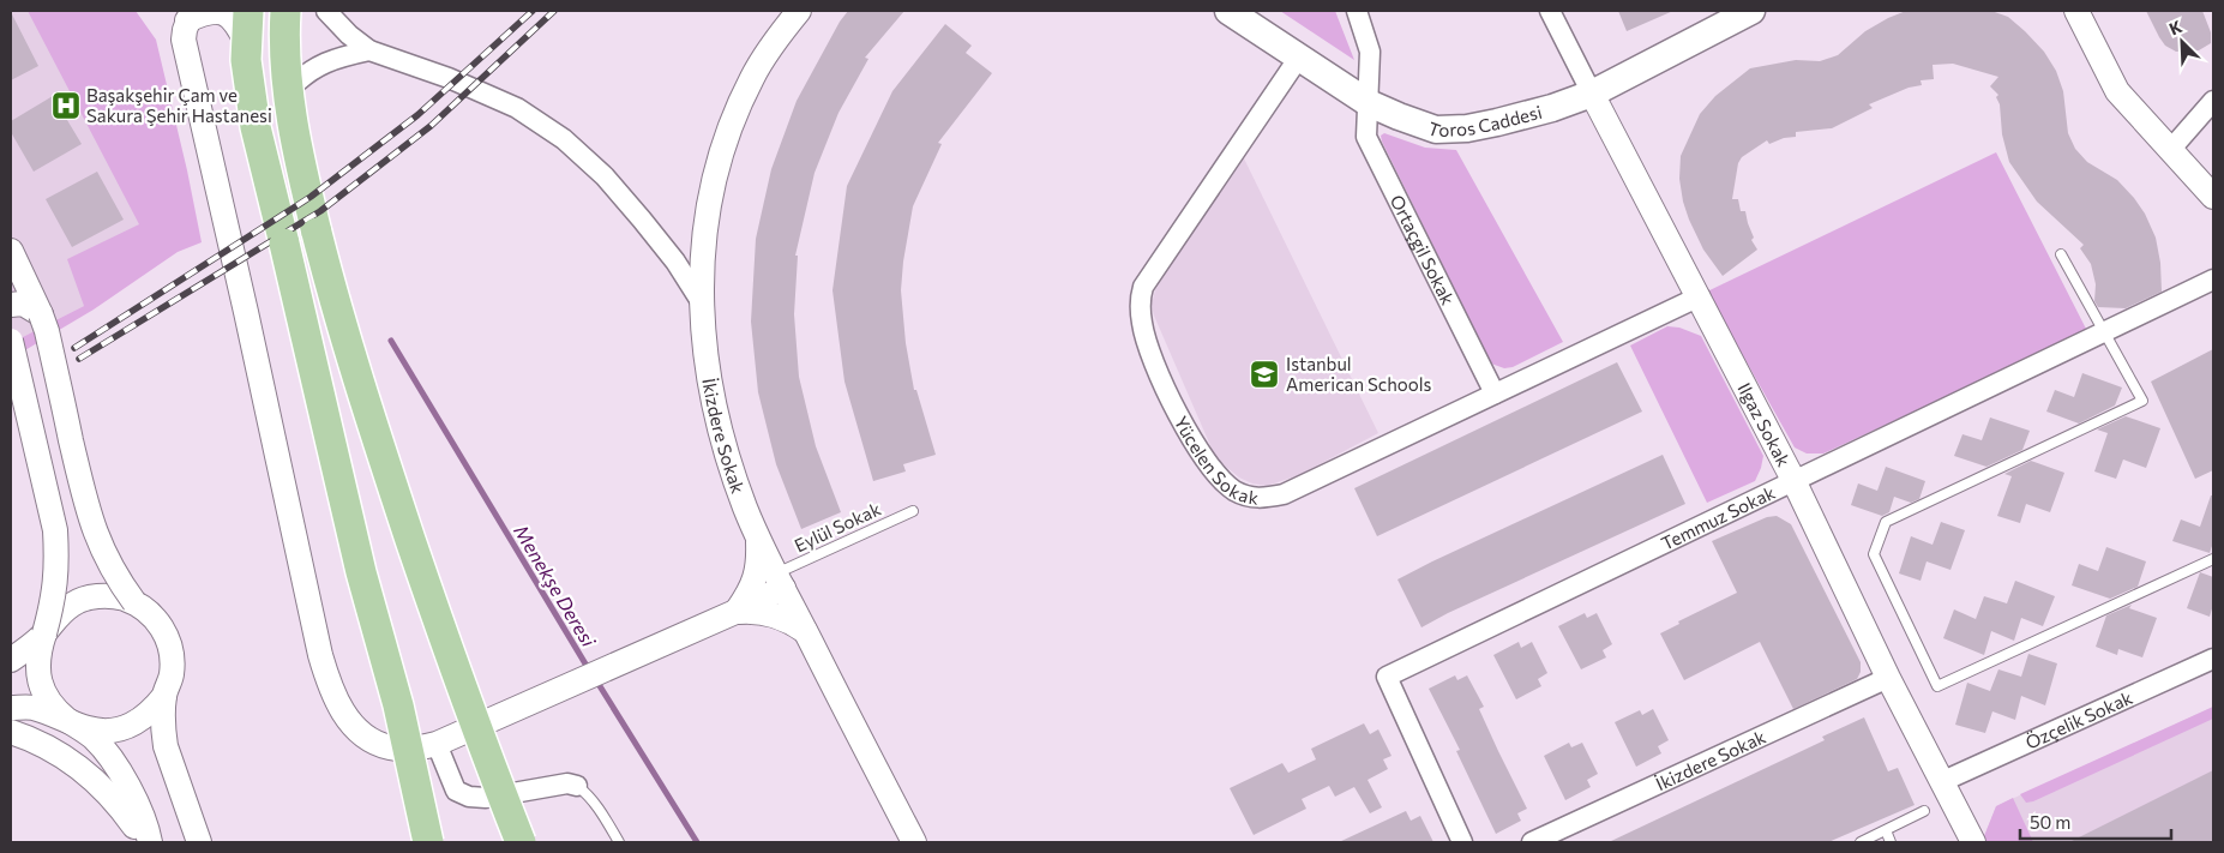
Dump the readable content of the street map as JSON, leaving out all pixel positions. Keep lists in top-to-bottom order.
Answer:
{
  "streets": {
    "main road": ["Toros Caddesi"],
    "street": [
      "Ortaçgil Sokak",
      "Ilgaz Sokak",
      "İkizdere Sokak",
      "Yücelen Sokak",
      "Temmuz Sokak",
      "Özçelik Sokak"
    ],
    "lane": ["Eylül Sokak"]
  },
  "crossings": [
    ["Toros Caddesi", "Ortaçgil Sokak"],
    ["Toros Caddesi", "Ilgaz Sokak"],
    ["Toros Caddesi", "Yücelen Sokak"],
    ["Ortaçgil Sokak", "Yücelen Sokak"],
    ["Ilgaz Sokak", "İkizdere Sokak"],
    ["Ilgaz Sokak", "Yücelen Sokak"],
    ["Ilgaz Sokak", "Temmuz Sokak"],
    ["Ilgaz Sokak", "Özçelik Sokak"],
    ["İkizdere Sokak", "Eylül Sokak"]
  ],
  "water": ["Menekşe Deresi"],
  "places": {
    "hospital": ["Başakşehir Çam ve Sakura Şehir Hastanesi"],
    "school or university": ["Istanbul American Schools"]
  },
  "scale_bar": "50 m",
  "north": "top left"
}
